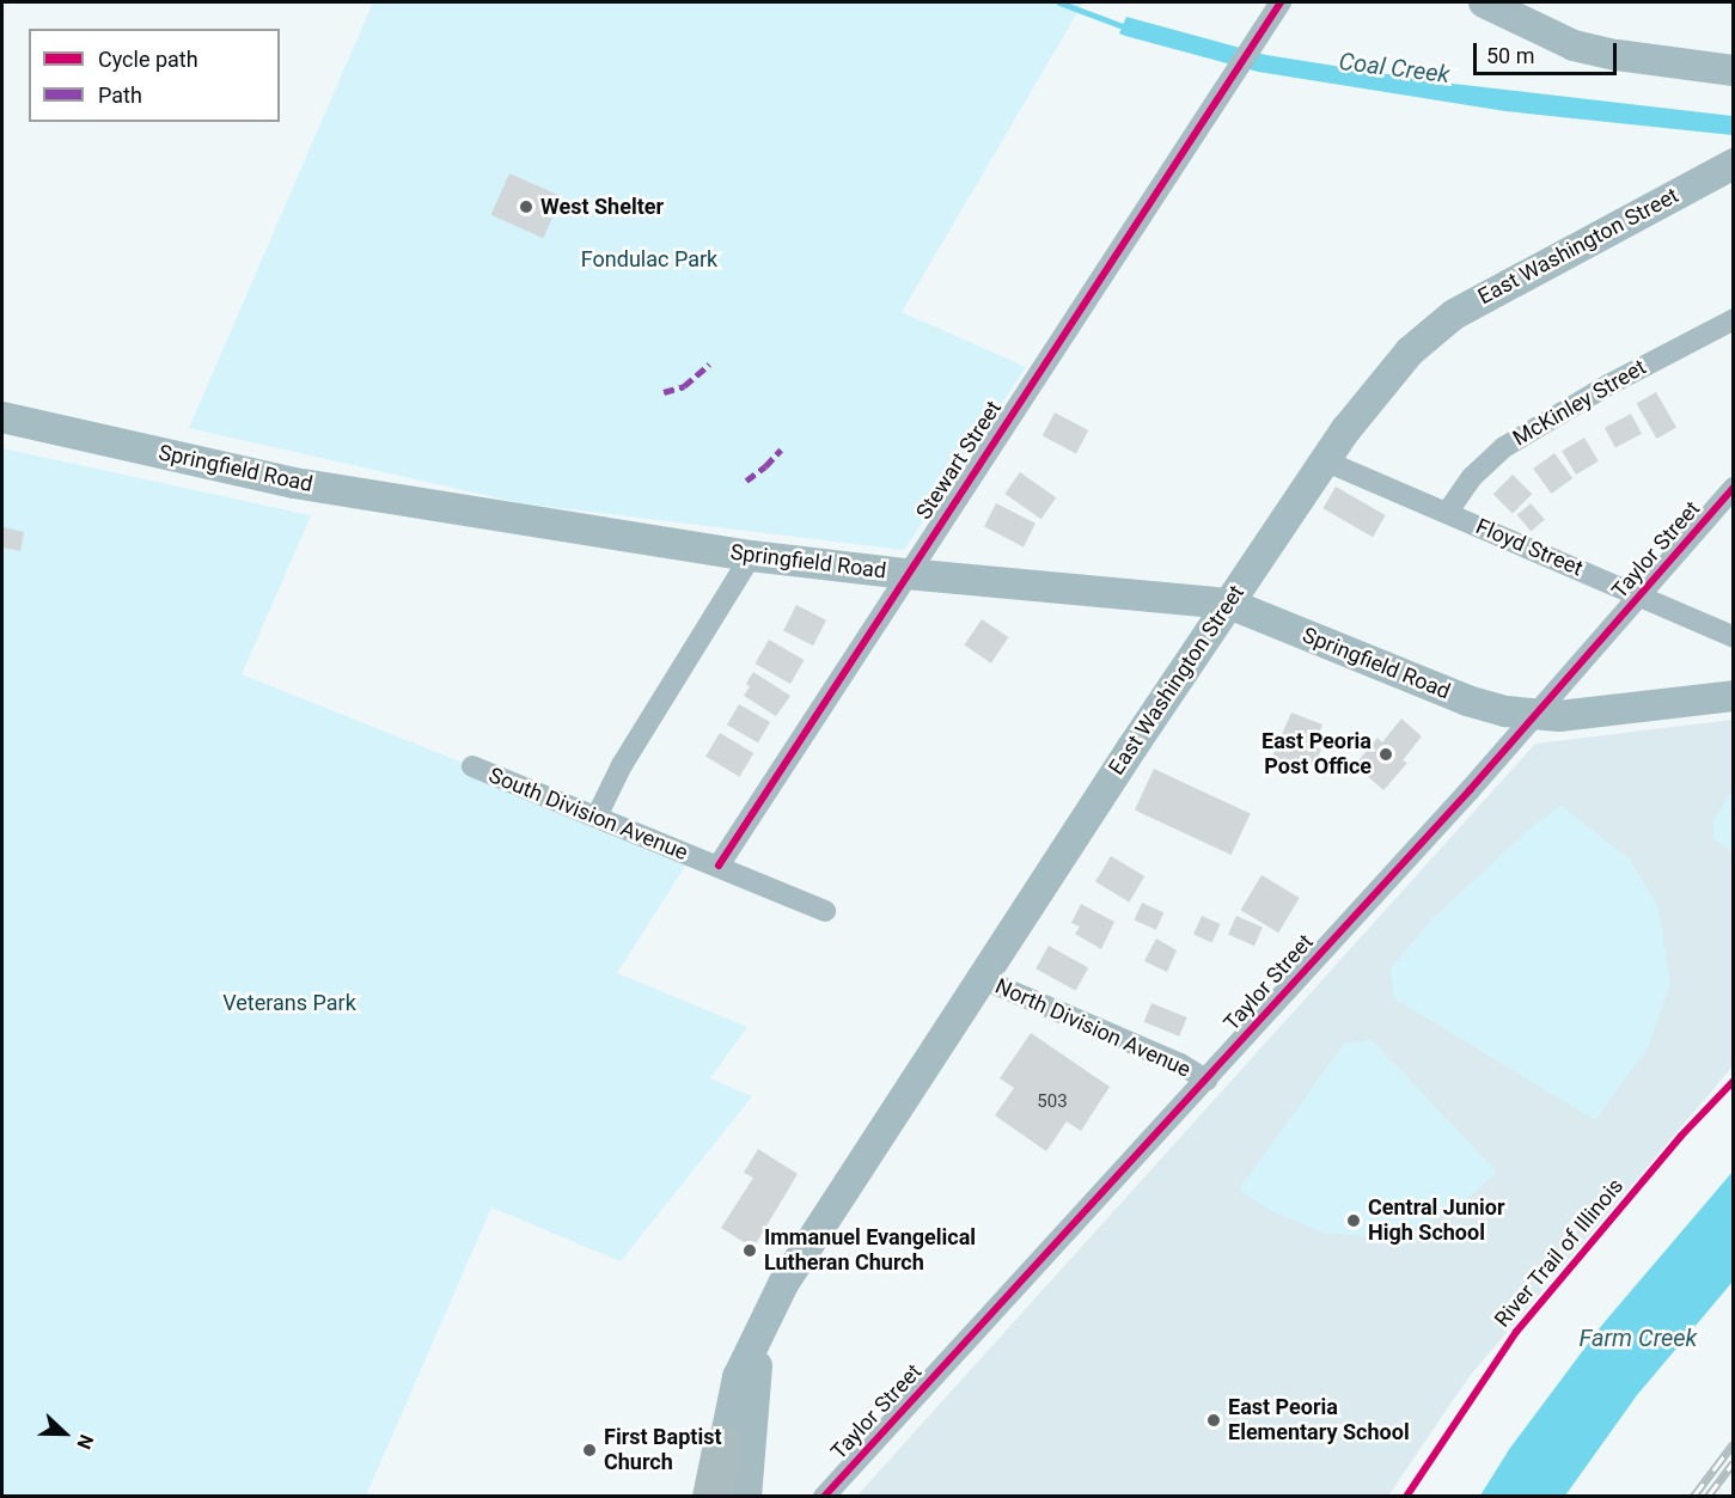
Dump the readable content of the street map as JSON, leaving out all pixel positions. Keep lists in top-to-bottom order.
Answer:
{
  "streets": {
    "main road": ["East Washington Street", "Springfield Road"],
    "street": [
      "McKinley Street",
      "Stewart Street",
      "Floyd Street",
      "Taylor Street",
      "South Division Avenue",
      "North Division Avenue"
    ],
    "cycle path": ["River Trail of Illinois"]
  },
  "crossings": [
    ["East Washington Street", "Springfield Road"],
    ["East Washington Street", "Floyd Street"],
    ["East Washington Street", "North Division Avenue"],
    ["McKinley Street", "Floyd Street"],
    ["Stewart Street", "Springfield Road"],
    ["Stewart Street", "South Division Avenue"],
    ["Springfield Road", "Taylor Street"],
    ["Floyd Street", "Taylor Street"],
    ["Taylor Street", "North Division Avenue"]
  ],
  "water": ["Coal Creek", "Farm Creek"],
  "parks": ["Fondulac Park", "Veterans Park"],
  "places": [
    "West Shelter",
    "East Peoria Post Office",
    "Central Junior High School",
    "Immanuel Evangelical Lutheran Church",
    "East Peoria Elementary School",
    "First Baptist Church"
  ],
  "house_numbers": ["503"],
  "legend": ["Cycle path", "Path"],
  "scale_bar": "50 m",
  "north": "right"
}
